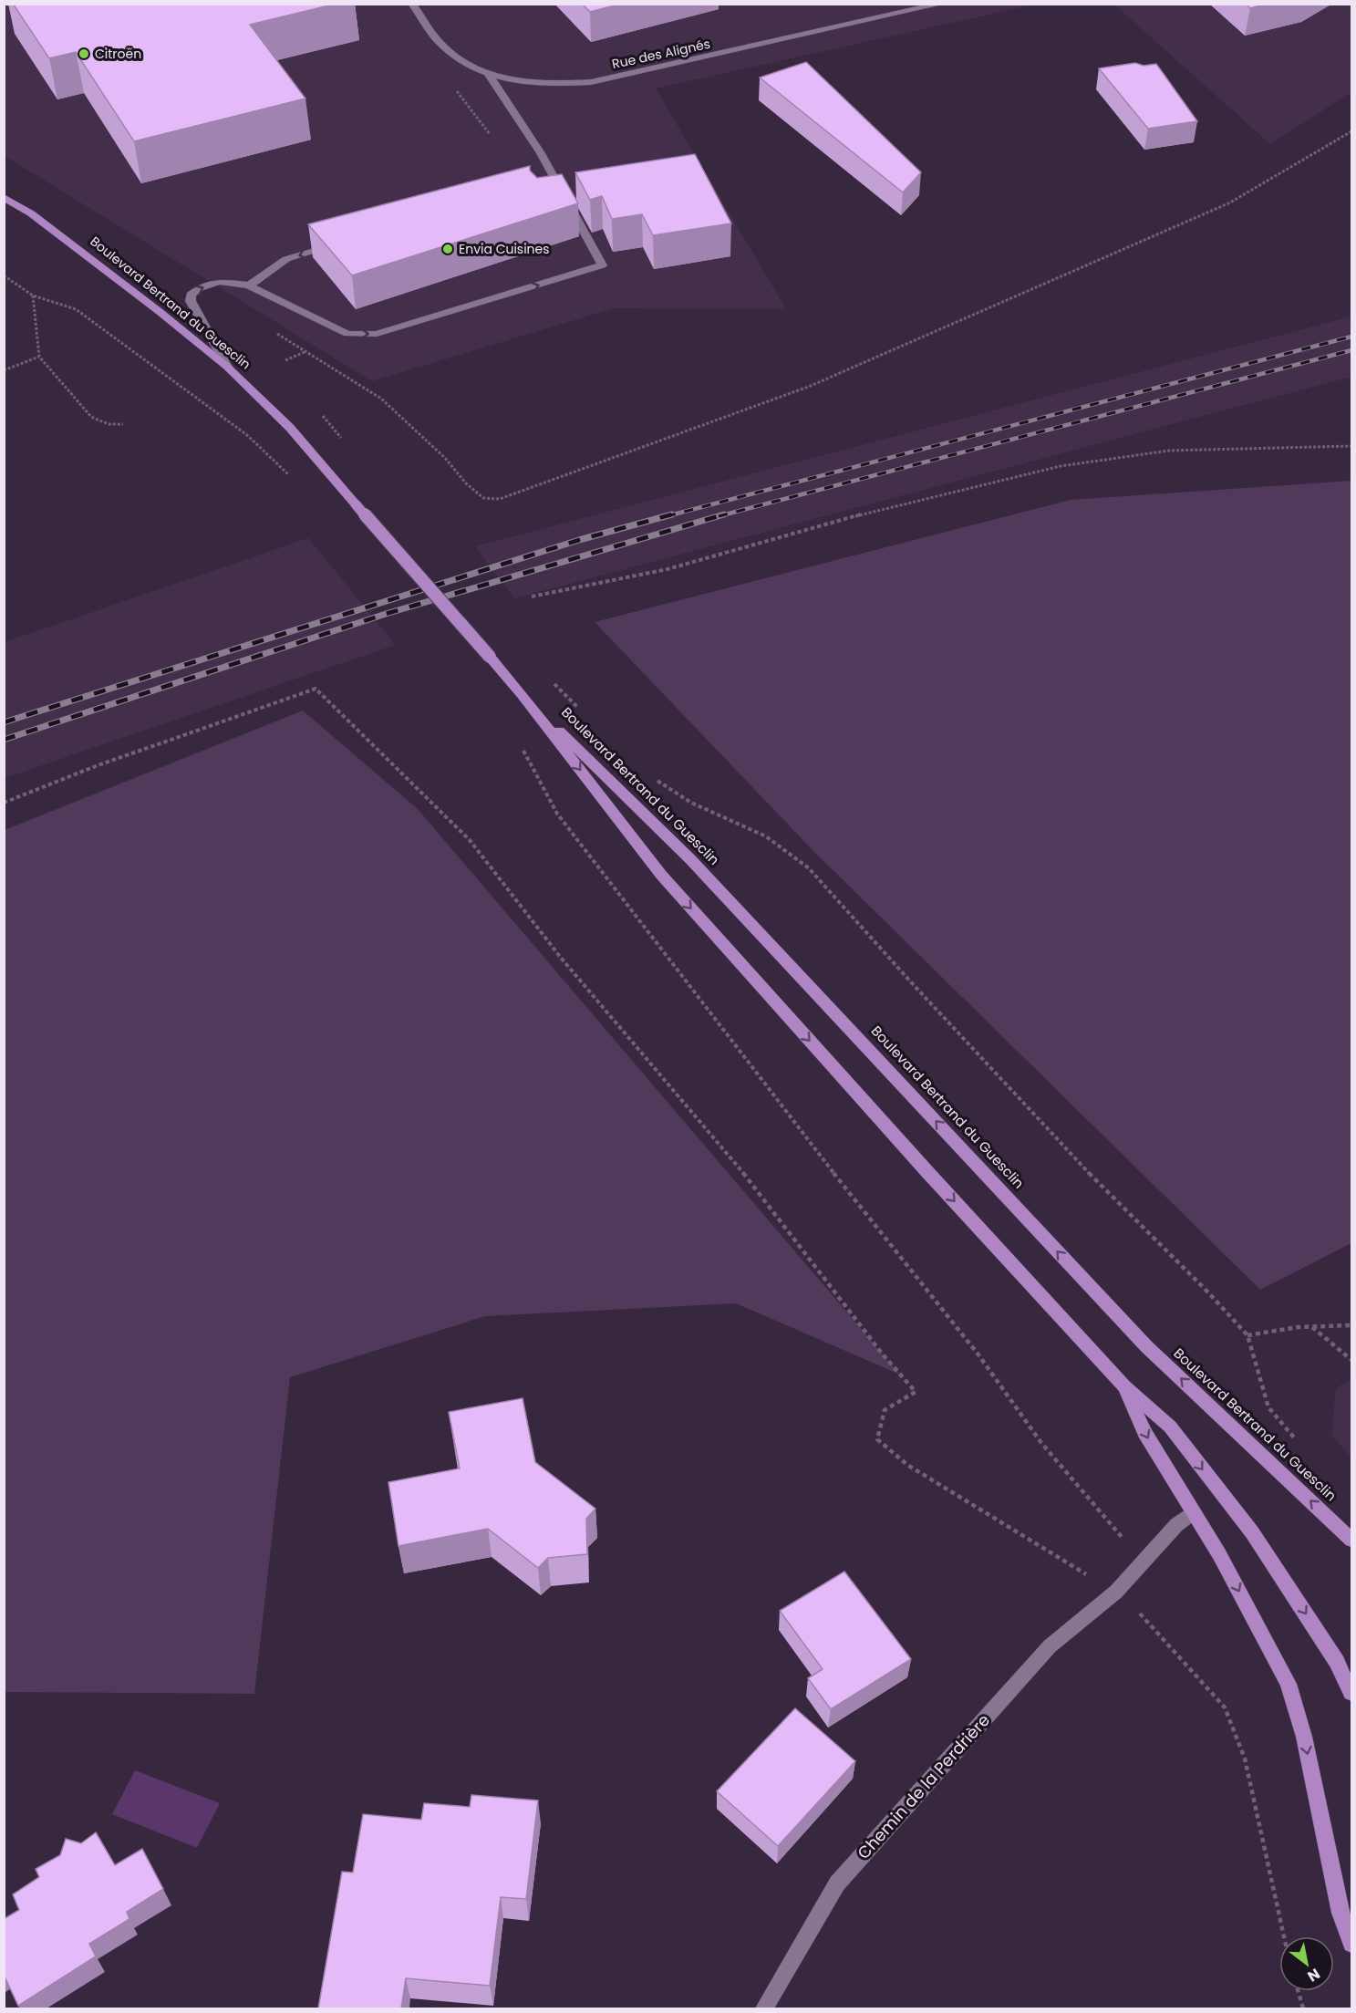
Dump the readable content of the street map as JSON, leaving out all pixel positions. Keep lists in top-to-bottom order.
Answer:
{
  "streets": {
    "main road": ["Boulevard Bertrand du Guesclin"],
    "street": ["Rue des Alignés", "Chemin de la Perdrière"]
  },
  "crossings": [
    ["Boulevard Bertrand du Guesclin", "Chemin de la Perdrière"]
  ],
  "places": ["Citroën", "Envia Cuisines"],
  "north": "bottom right"
}
